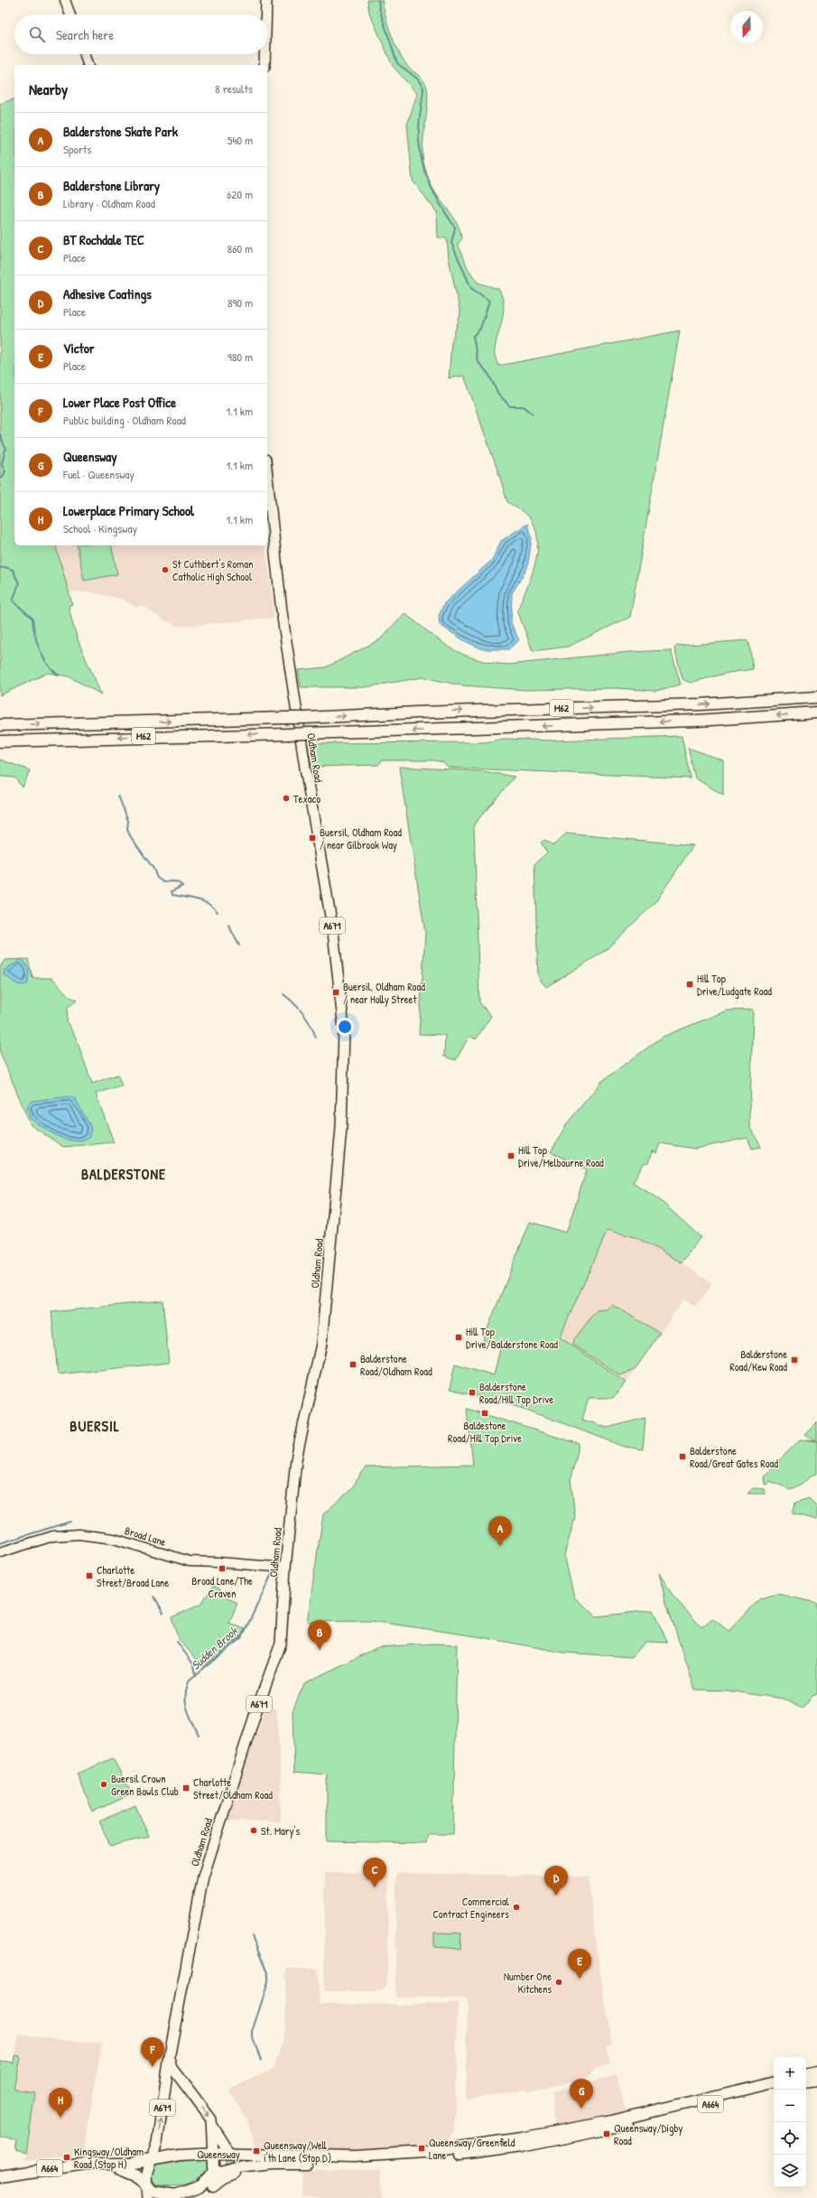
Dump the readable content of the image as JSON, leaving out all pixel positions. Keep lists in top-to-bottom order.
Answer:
{
  "streets": {
    "highway": ["M62", "A664", "Queensway"],
    "main road": ["Oldham Road", "A671", "Broad Lane"]
  },
  "crossings": [
    ["Oldham Road", "A671"],
    ["Oldham Road", "Broad Lane"],
    ["Oldham Road", "A664"],
    ["Oldham Road", "Queensway"],
    ["A671", "Queensway"],
    ["A664", "Queensway"]
  ],
  "districts": ["BALDERSTONE", "BUERSIL"],
  "water": ["Sudden Brook"],
  "places": {
    "other": [
      "St Cuthbert's Roman Catholic High School",
      "Texaco",
      "Buersil Crown Green Bowls Club",
      "St. Mary's",
      "Commercial Contract Engineers",
      "Number One Kitchens"
    ],
    "transit": [
      "Buersil, Oldham Road / near Gilbrook Way",
      "Hill Top Drive/Ludgate Road",
      "Buersil, Oldham Road / near Holly Street",
      "Hill Top Drive/Melbourne Road",
      "Hill Top Drive/Balderstone Road",
      "Balderstone Road/Kew Road",
      "Balderstone Road/Oldham Road",
      "Balderstone Road/Hill Top Drive",
      "Baldestone Road/Hill Top Drive",
      "Balderstone Road/Great Gates Road",
      "Broad Lane/The Craven",
      "Charlotte Street/Broad Lane",
      "Charlotte Street/Oldham Road",
      "Queensway/Digby Road",
      "Queensway/Greenfield Lane",
      "Queensway/Well i'th Lane (Stop D)",
      "Kingsway/Oldham Road (Stop H)"
    ]
  },
  "north": "bottom",
  "page": {
    "search": "Search here",
    "heading": ["Nearby", "8 results"],
    "list": [
      {
        "mark": "A",
        "name": "Balderstone Skate Park",
        "note": "Sports",
        "value": "540 m"
      },
      {
        "mark": "B",
        "name": "Balderstone Library",
        "note": "Library · Oldham Road",
        "value": "620 m"
      },
      {
        "mark": "C",
        "name": "BT Rochdale TEC",
        "note": "Place",
        "value": "860 m"
      },
      {
        "mark": "D",
        "name": "Adhesive Coatings",
        "note": "Place",
        "value": "890 m"
      },
      {
        "mark": "E",
        "name": "Victor",
        "note": "Place",
        "value": "980 m"
      },
      {
        "mark": "F",
        "name": "Lower Place Post Office",
        "note": "Public building · Oldham Road",
        "value": "1.1 km"
      },
      {
        "mark": "G",
        "name": "Queensway",
        "note": "Fuel · Queensway",
        "value": "1.1 km"
      },
      {
        "mark": "H",
        "name": "Lowerplace Primary School",
        "note": "School · Kingsway",
        "value": "1.1 km"
      }
    ],
    "pins": [
      "A",
      "B",
      "C",
      "D",
      "E",
      "F",
      "G",
      "H"
    ],
    "map_buttons": ["+", "−"]
  }
}
